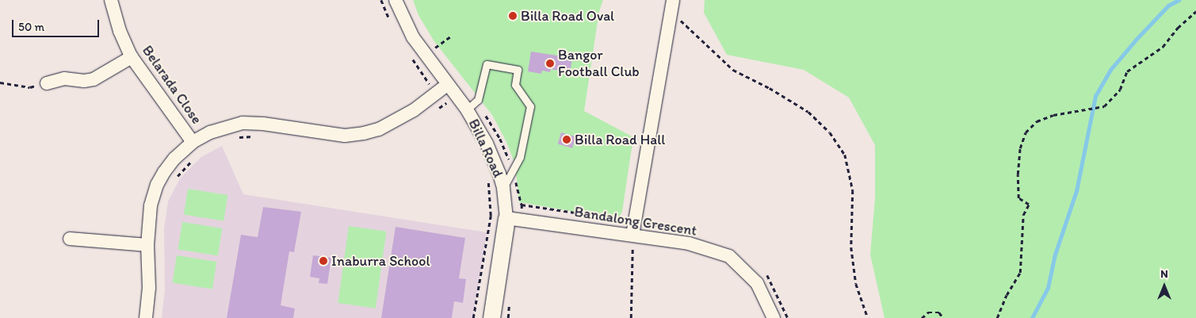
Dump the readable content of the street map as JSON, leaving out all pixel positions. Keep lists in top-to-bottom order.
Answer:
{
  "streets": {
    "street": ["Belarada Close", "Billa Road", "Bandalong Crescent"]
  },
  "crossings": [
    ["Billa Road", "Bandalong Crescent"]
  ],
  "places": [
    "Billa Road Oval",
    "Bangor Football Club",
    "Billa Road Hall",
    "Inaburra School"
  ],
  "scale_bar": "50 m",
  "north": "top"
}
